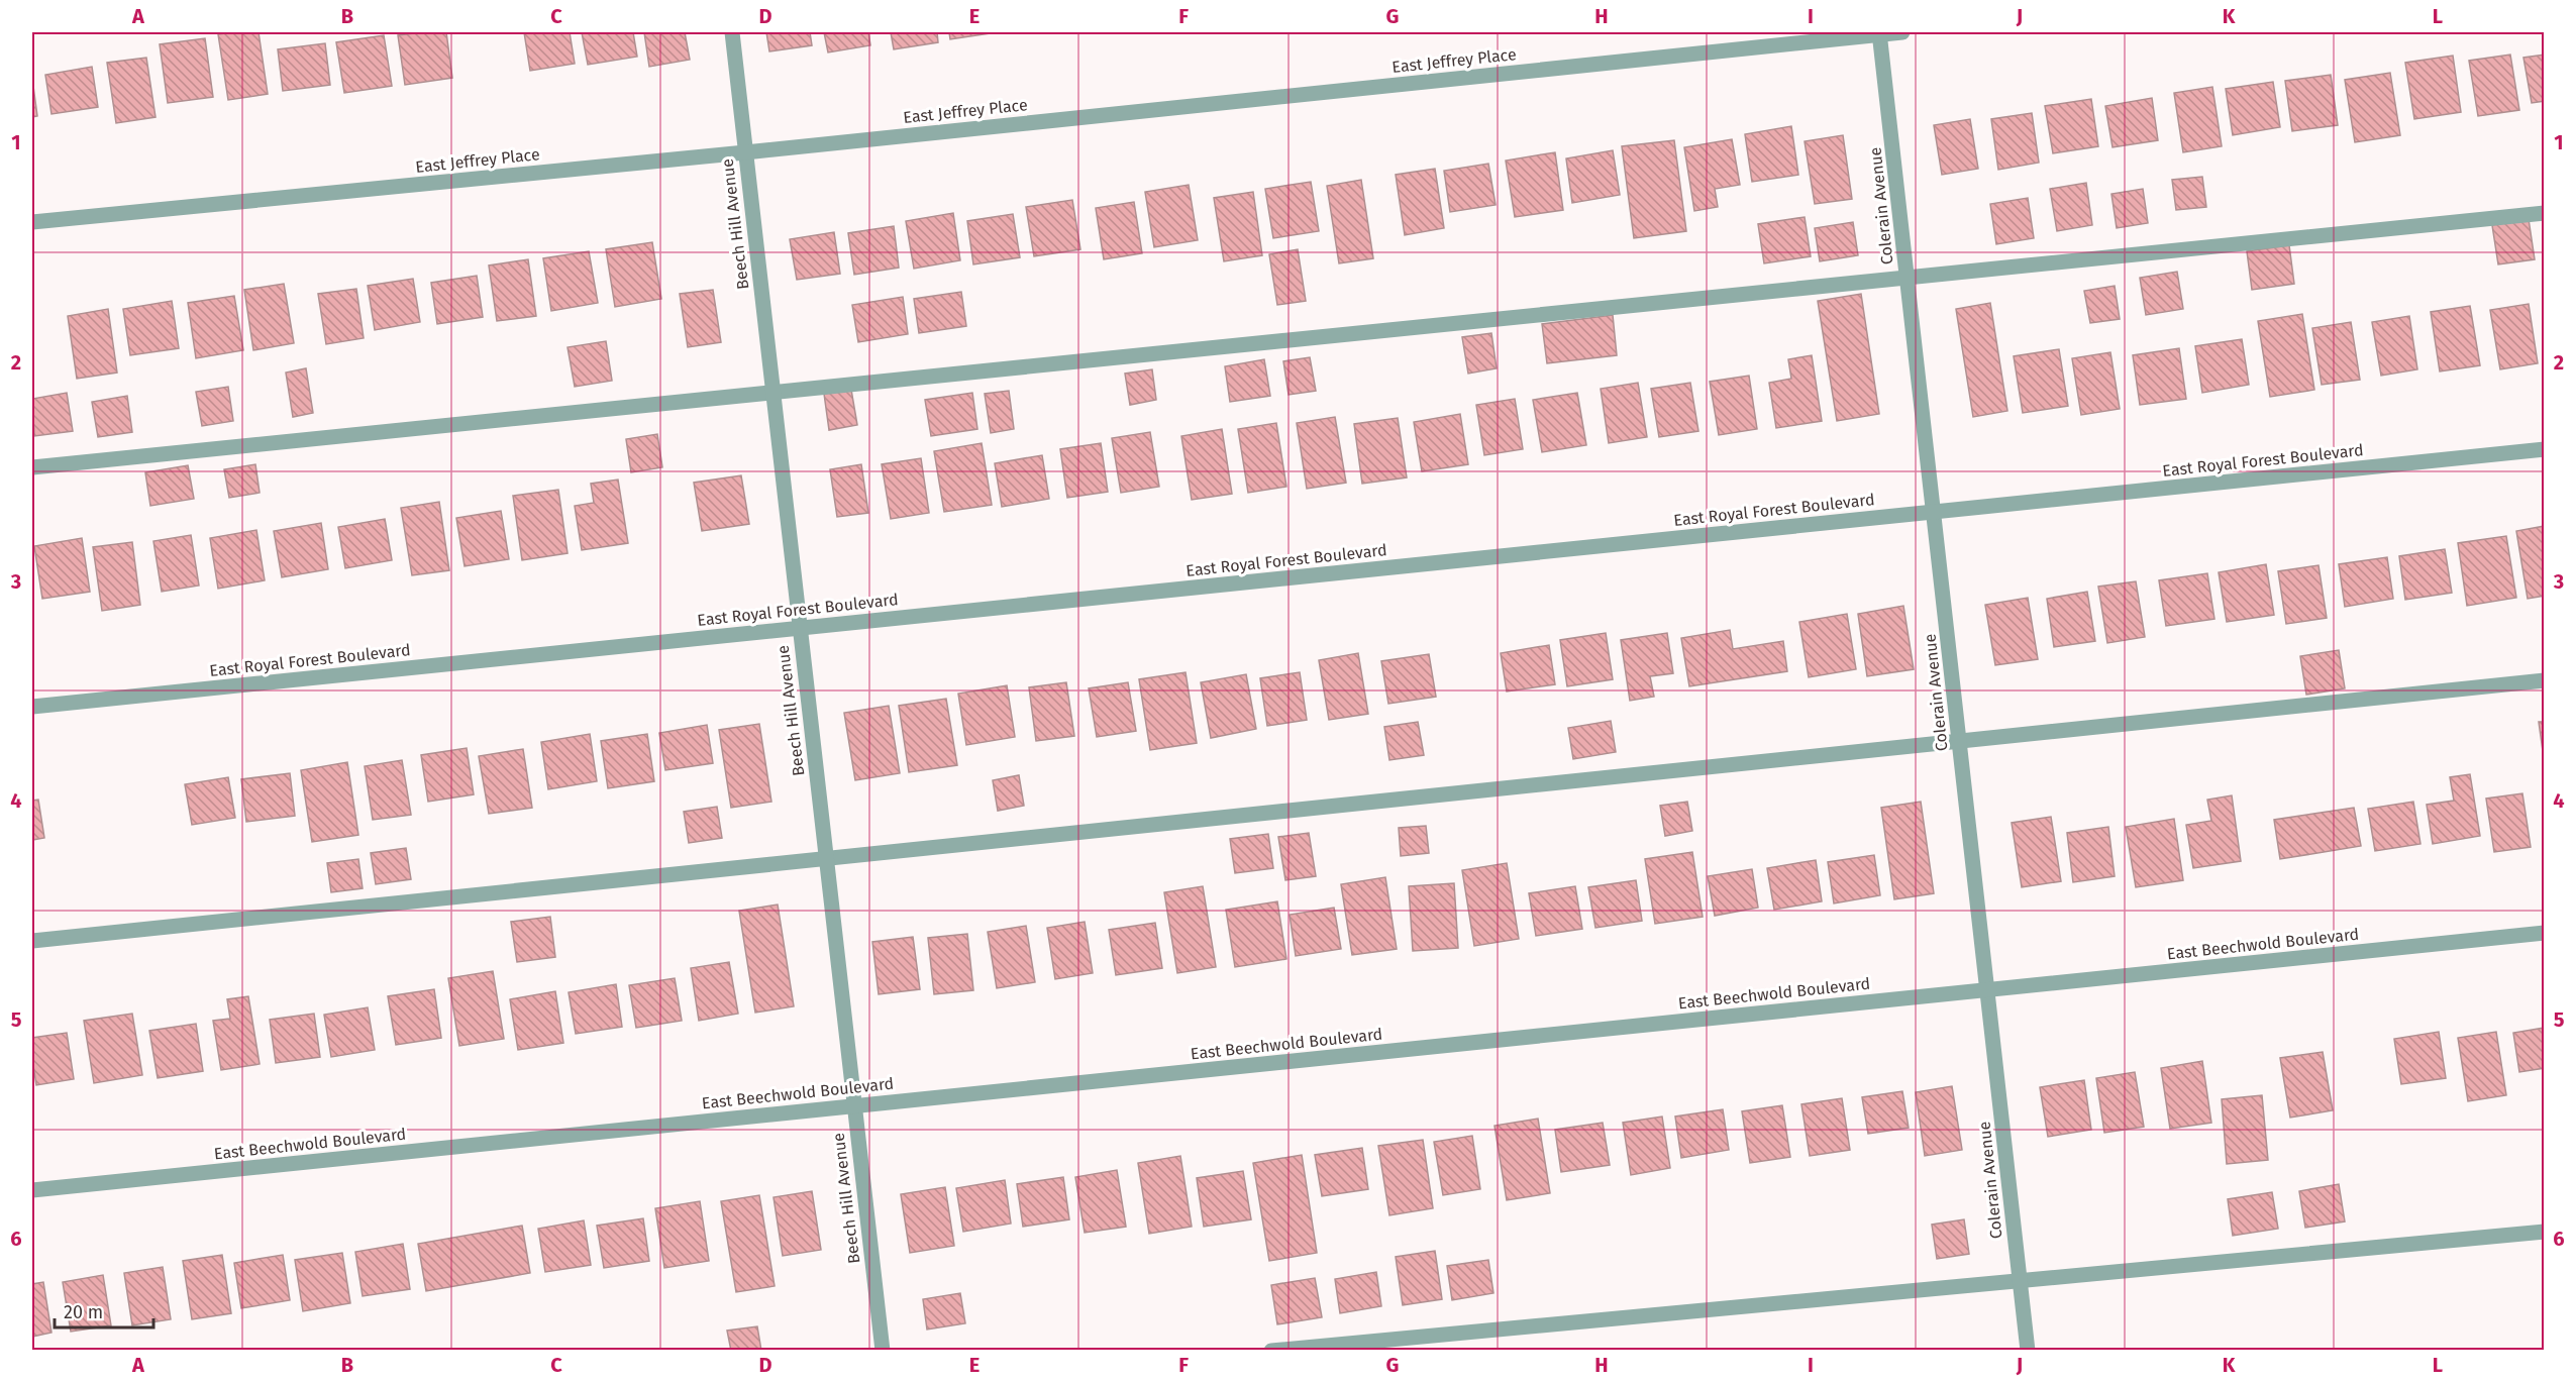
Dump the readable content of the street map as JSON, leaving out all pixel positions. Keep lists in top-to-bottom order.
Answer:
{
  "streets": {
    "street": [
      "East Jeffrey Place",
      "Colerain Avenue",
      "Beech Hill Avenue",
      "East Royal Forest Boulevard",
      "East Beechwold Boulevard"
    ]
  },
  "crossings": [
    ["East Jeffrey Place", "Colerain Avenue"],
    ["East Jeffrey Place", "Beech Hill Avenue"],
    ["Colerain Avenue", "East Royal Forest Boulevard"],
    ["Colerain Avenue", "East Beechwold Boulevard"],
    ["Beech Hill Avenue", "East Royal Forest Boulevard"],
    ["Beech Hill Avenue", "East Beechwold Boulevard"]
  ],
  "scale_bar": "20 m",
  "grid": {
    "columns": [
      "A",
      "B",
      "C",
      "D",
      "E",
      "F",
      "G",
      "H",
      "I",
      "J",
      "K",
      "L"
    ],
    "rows": [
      "1",
      "2",
      "3",
      "4",
      "5",
      "6"
    ]
  }
}
